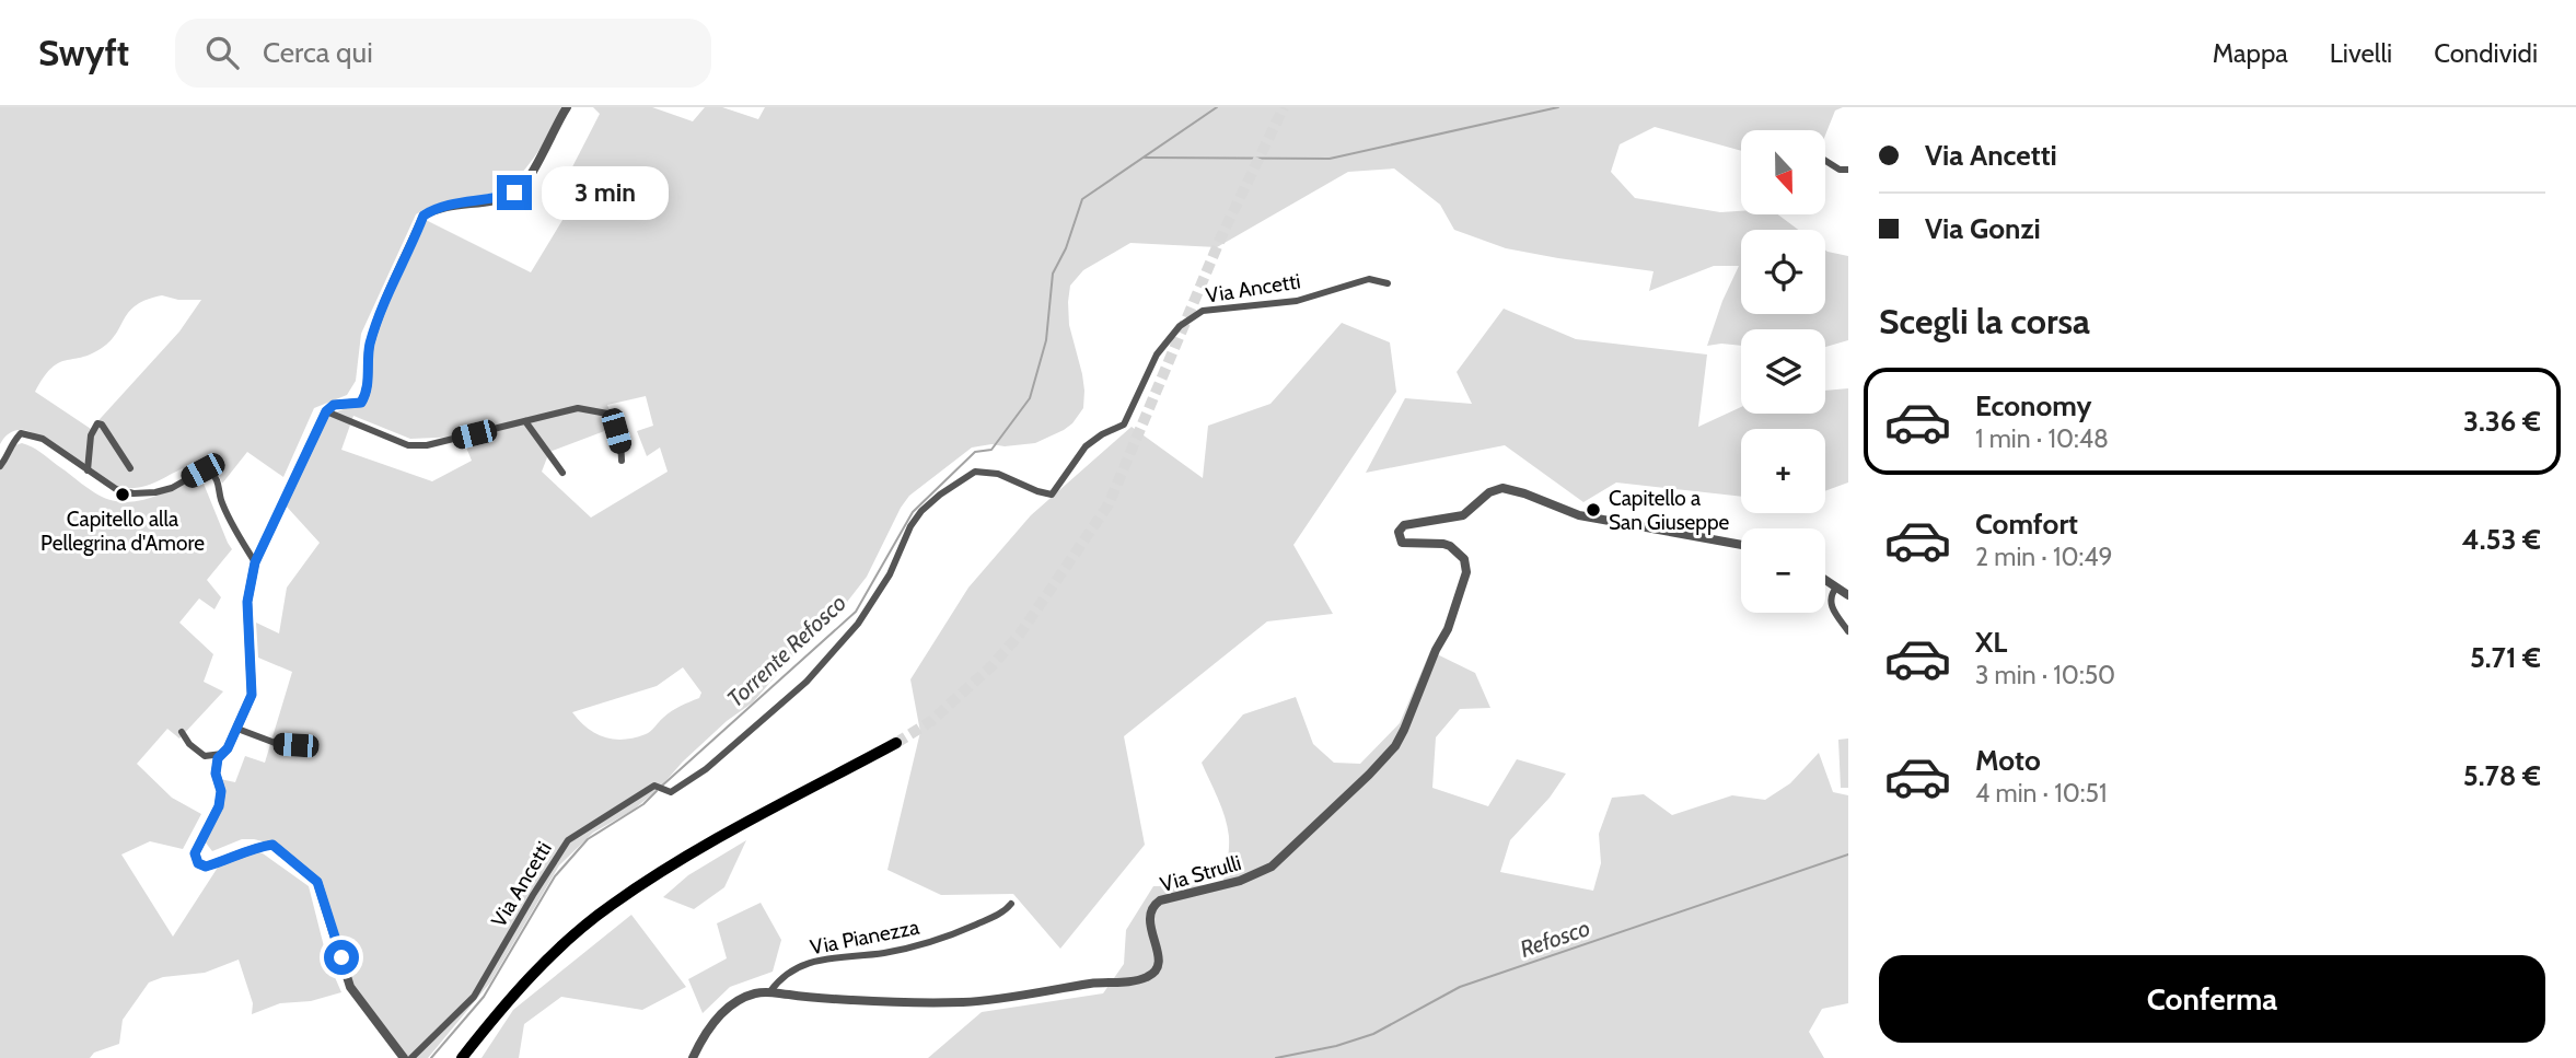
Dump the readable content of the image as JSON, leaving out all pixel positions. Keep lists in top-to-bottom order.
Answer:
{
  "streets": {
    "street": ["Via Ancetti", "Via Strulli", "Via Pianezza"]
  },
  "crossings": [
    ["Via Strulli", "Via Pianezza"]
  ],
  "water": ["Torrente Refosco", "Refosco"],
  "places": ["Capitello alla Pellegrina d'Amore", "Capitello a San Giuseppe"],
  "north": "bottom",
  "page": {
    "header": "Swyft",
    "search": "Cerca qui",
    "nav": ["Mappa", "Livelli", "Condividi"],
    "banner": ["Via Ancetti", "Via Gonzi"],
    "map_buttons": ["+", "−"],
    "bubble": "3 min",
    "heading": "Scegli la corsa",
    "list": [
      {
        "name": "Economy",
        "note": "1 min · 10:48",
        "value": "3.36 €"
      },
      {
        "name": "Comfort",
        "note": "2 min · 10:49",
        "value": "4.53 €"
      },
      {
        "name": "XL",
        "note": "3 min · 10:50",
        "value": "5.71 €"
      },
      {
        "name": "Moto",
        "note": "4 min · 10:51",
        "value": "5.78 €"
      }
    ],
    "buttons": "Conferma"
  }
}
